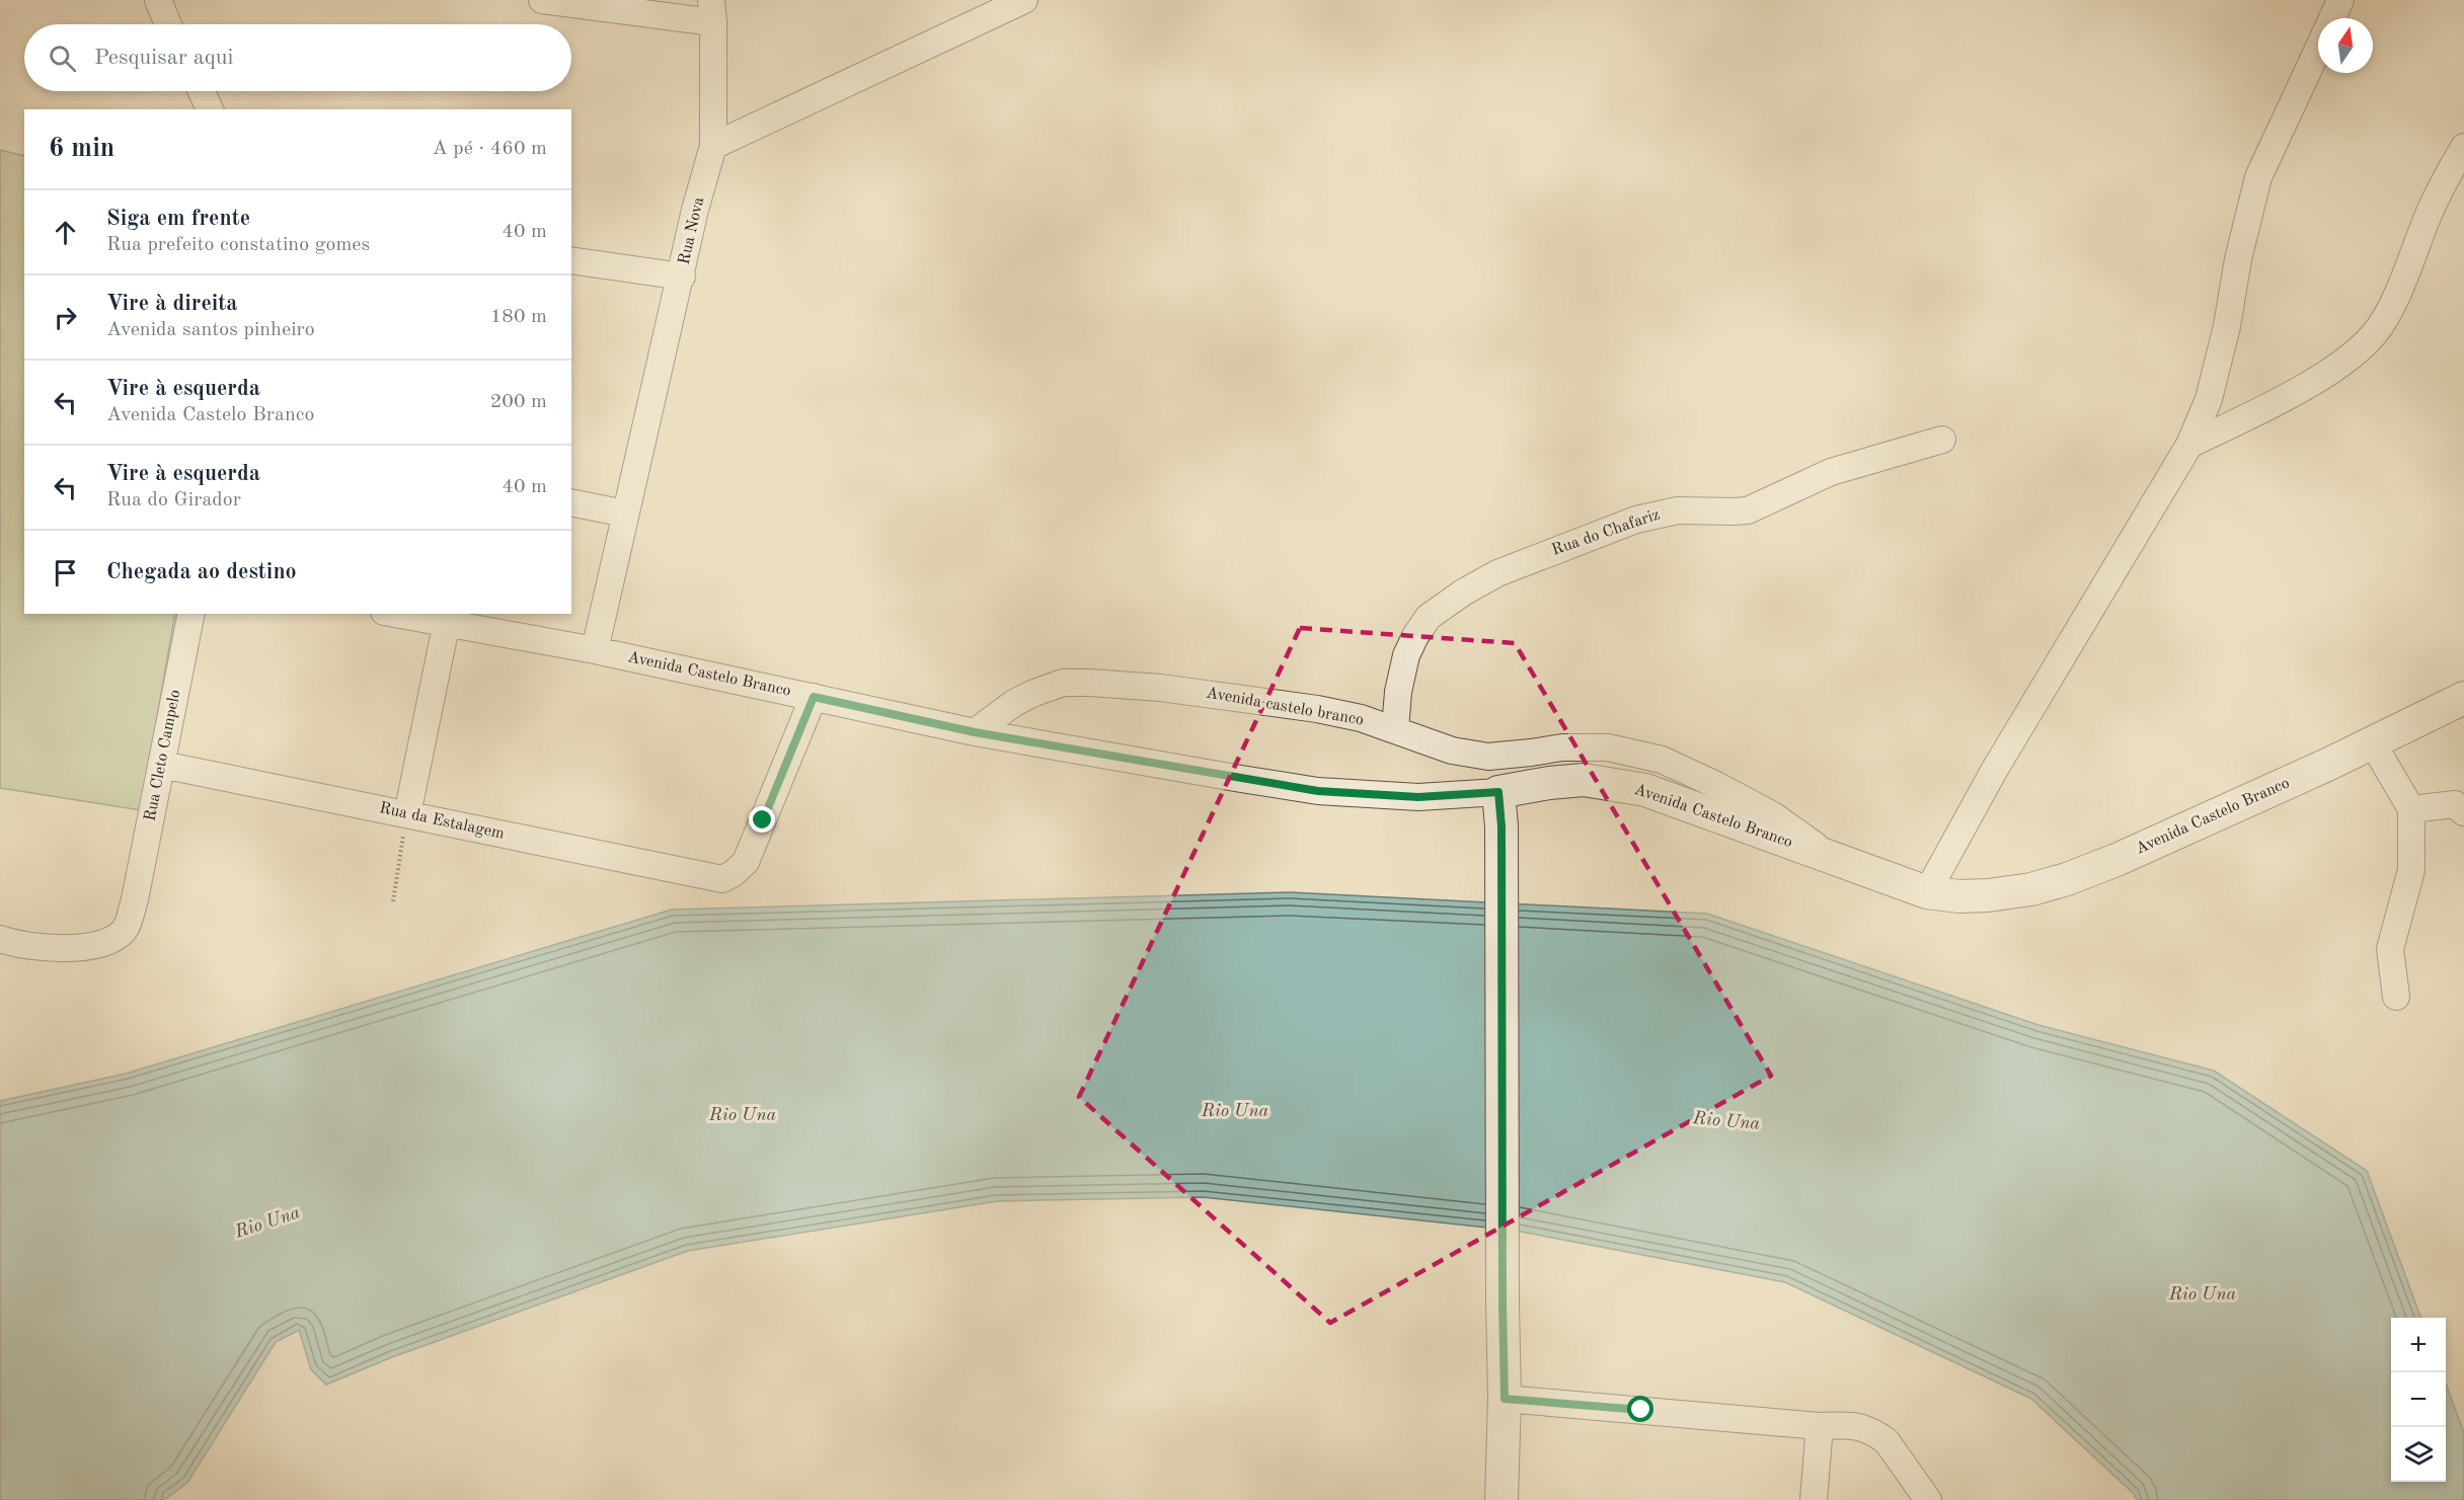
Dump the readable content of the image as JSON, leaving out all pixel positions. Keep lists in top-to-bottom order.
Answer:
{
  "streets": {
    "street": [
      "Rua Nova",
      "Rua do Chafariz",
      "Avenida Castelo Branco",
      "Avenida castelo branco",
      "Rua Cleto Campelo",
      "Rua da Estalagem"
    ]
  },
  "crossings": [
    ["Rua Nova", "Avenida Castelo Branco"],
    ["Rua do Chafariz", "Avenida castelo branco"],
    ["Avenida Castelo Branco", "Avenida castelo branco"],
    ["Avenida Castelo Branco", "Rua da Estalagem"],
    ["Rua Cleto Campelo", "Rua da Estalagem"]
  ],
  "water": ["Rio Una"],
  "north": "top",
  "page": {
    "search": "Pesquisar aqui",
    "heading": ["6 min", "A pé · 460 m"],
    "list": [
      ["Siga em frente", "Rua prefeito constatino gomes", "40 m"],
      ["Vire à direita", "Avenida santos pinheiro", "180 m"],
      ["Vire à esquerda", "Avenida Castelo Branco", "200 m"],
      ["Vire à esquerda", "Rua do Girador", "40 m"],
      "Chegada ao destino"
    ],
    "map_buttons": ["+", "−"]
  }
}
